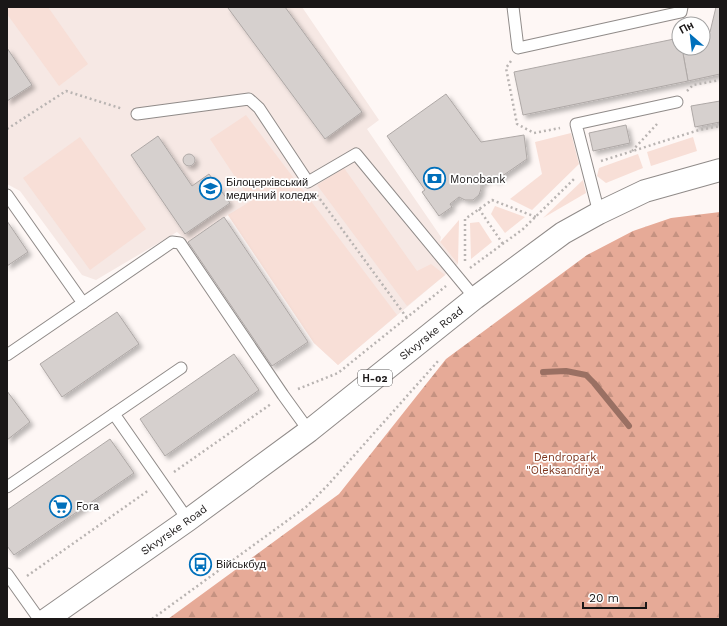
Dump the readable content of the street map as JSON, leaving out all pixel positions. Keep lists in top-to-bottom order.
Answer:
{
  "streets": {
    "main road": ["Skvyrske Road", "Н-02"]
  },
  "parks": ["Dendropark \"Oleksandriya\""],
  "places": {
    "bank": ["Monobank"],
    "school or university": ["Білоцерківський медичний коледж"],
    "supermarket": ["Fora"],
    "bus stop": ["Військбуд"]
  },
  "scale_bar": "20 m",
  "north": "top left"
}
